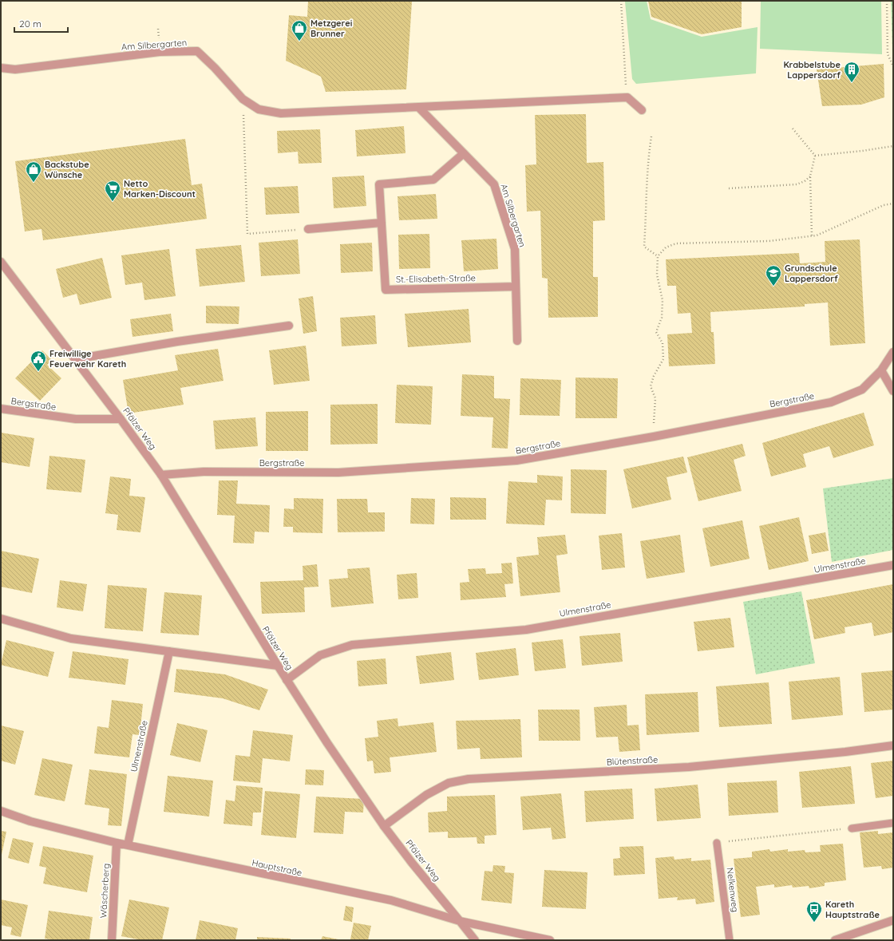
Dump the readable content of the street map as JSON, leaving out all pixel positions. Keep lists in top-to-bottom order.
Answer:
{
  "streets": {
    "street": [
      "Am Silbergarten",
      "St.-Elisabeth-Straße",
      "Bergstraße",
      "Pfälzer Weg",
      "Ulmenstraße",
      "Blütenstraße",
      "Hauptstraße",
      "Wäscherberg"
    ],
    "lane": ["Nelkenweg"]
  },
  "crossings": [
    ["Am Silbergarten", "St.-Elisabeth-Straße"],
    ["Bergstraße", "Pfälzer Weg"],
    ["Pfälzer Weg", "Ulmenstraße"],
    ["Pfälzer Weg", "Blütenstraße"],
    ["Pfälzer Weg", "Hauptstraße"],
    ["Ulmenstraße", "Hauptstraße"],
    ["Hauptstraße", "Wäscherberg"]
  ],
  "places": {
    "shop": ["Metzgerei Brunner", "Backstube Wünsche"],
    "building": ["Krabbelstube Lappersdorf"],
    "supermarket": ["Netto Marken-Discount"],
    "school or university": ["Grundschule Lappersdorf"],
    "public building": ["Freiwillige Feuerwehr Kareth"],
    "bus stop": ["Kareth Hauptstraße"]
  },
  "scale_bar": "20 m"
}
